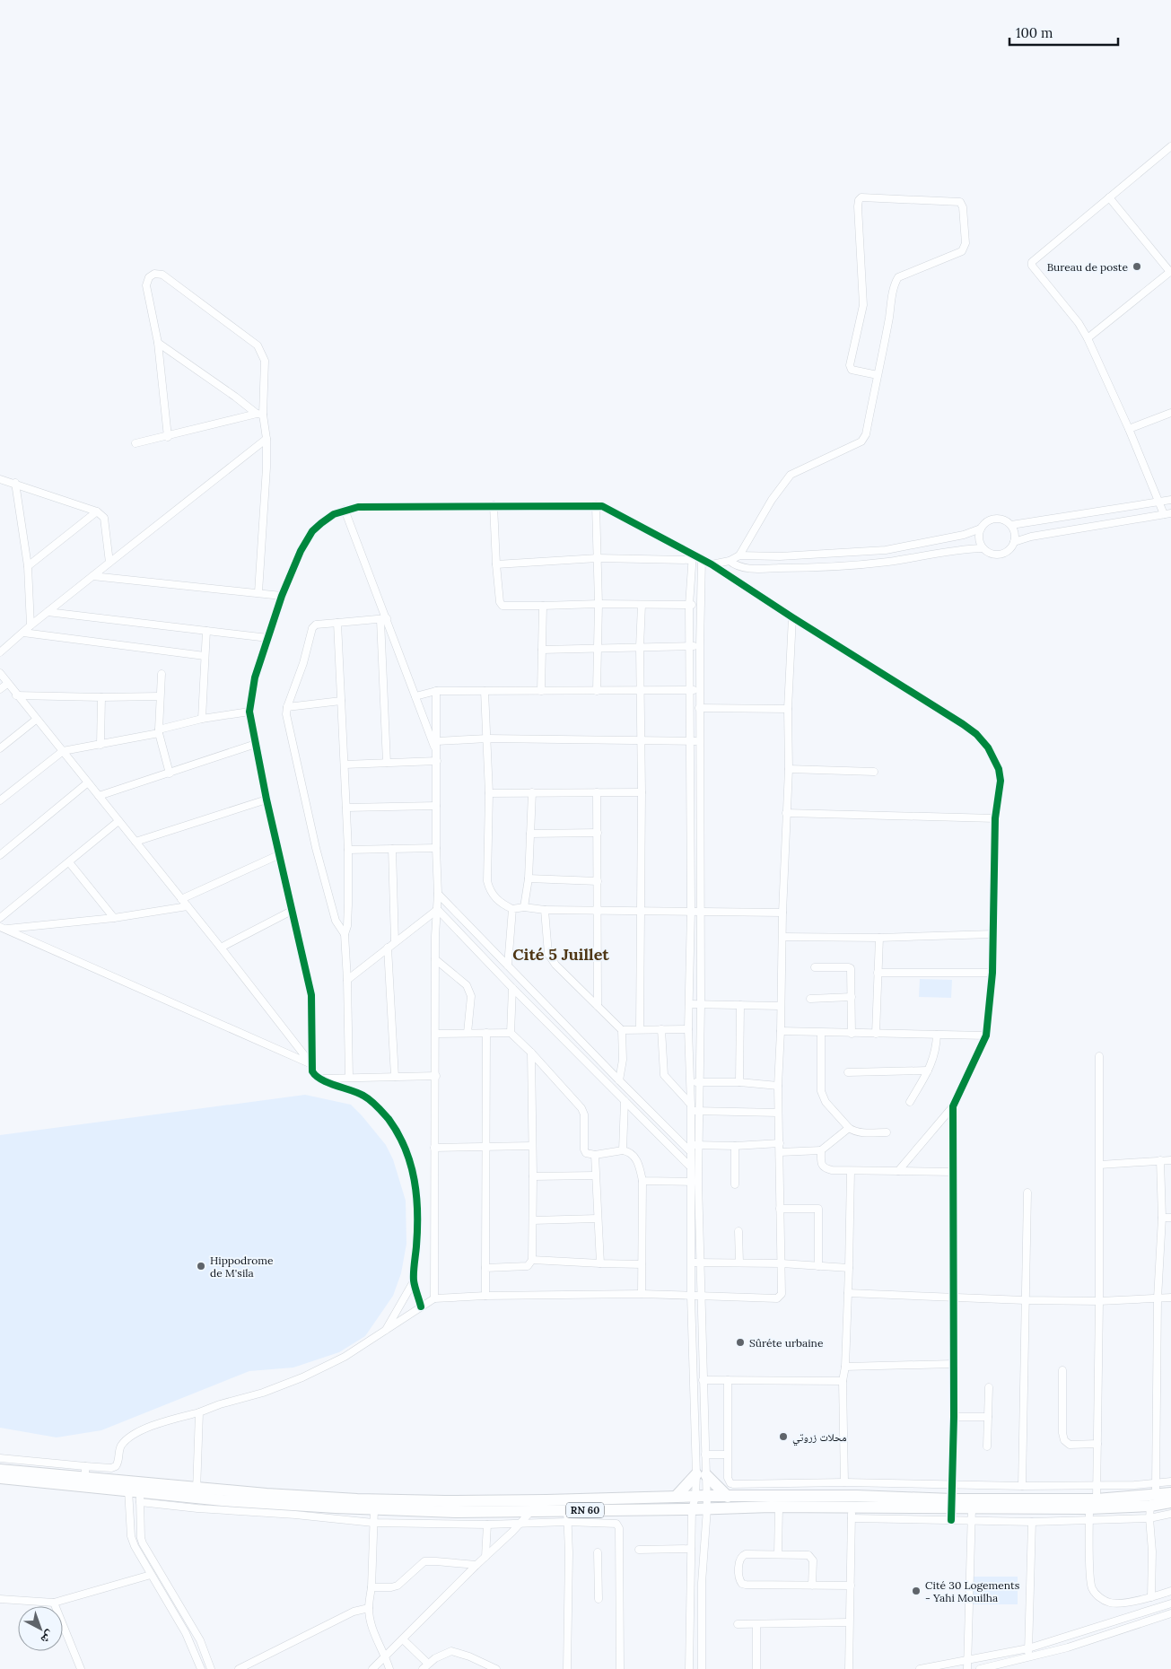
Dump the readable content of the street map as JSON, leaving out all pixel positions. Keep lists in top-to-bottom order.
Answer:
{
  "streets": {
    "main road": ["RN 60"]
  },
  "districts": ["Cité 5 Juillet"],
  "places": [
    "Bureau de poste",
    "Hippodrome de M'sila",
    "Sûréte urbaine",
    "محلات زروتي",
    "Cité 30 Logements - Yahi Mouilha"
  ],
  "scale_bar": "100 m",
  "north": "bottom right"
}
